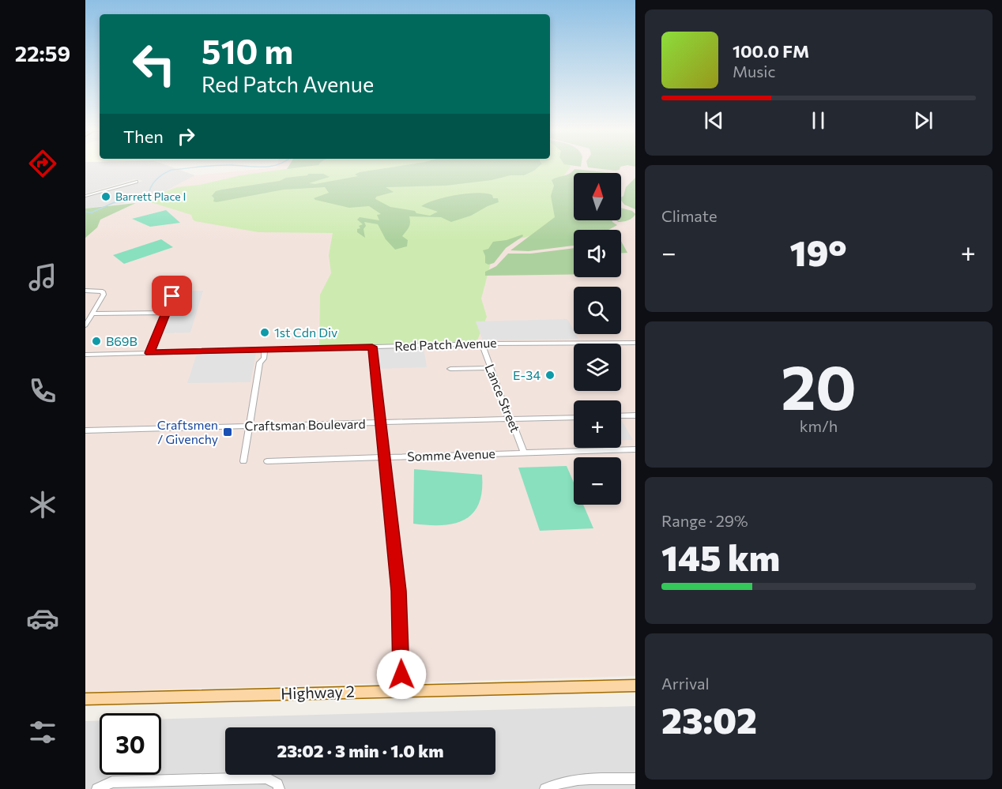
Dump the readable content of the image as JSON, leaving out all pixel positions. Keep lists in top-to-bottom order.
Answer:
{
  "streets": {
    "main road": ["Highway 2"],
    "street": [
      "Red Patch Avenue",
      "Lance Street",
      "Craftsman Boulevard",
      "Somme Avenue"
    ]
  },
  "crossings": [
    ["Red Patch Avenue", "Lance Street"],
    ["Lance Street", "Craftsman Boulevard"],
    ["Lance Street", "Somme Avenue"]
  ],
  "places": {
    "other": [
      "Barrett Place I",
      "1st Cdn Div",
      "B69B",
      "E-34"
    ],
    "transit": ["Craftsmen / Givenchy"]
  },
  "north": "top",
  "page": {
    "tabs": "22:59",
    "turn": ["510 m", "Red Patch Avenue"],
    "song": ["100.0 FM", "Music"],
    "then": "Then",
    "tile": [
      "Climate",
      ["20", "km/h"],
      ["Range · 29%", "145 km"],
      ["Arrival", "23:02"]
    ],
    "map_buttons": ["+", "−"],
    "heat": ["−", "19°", "+"],
    "limit": "30",
    "trip": "23:02 · 3 min · 1.0 km"
  }
}
